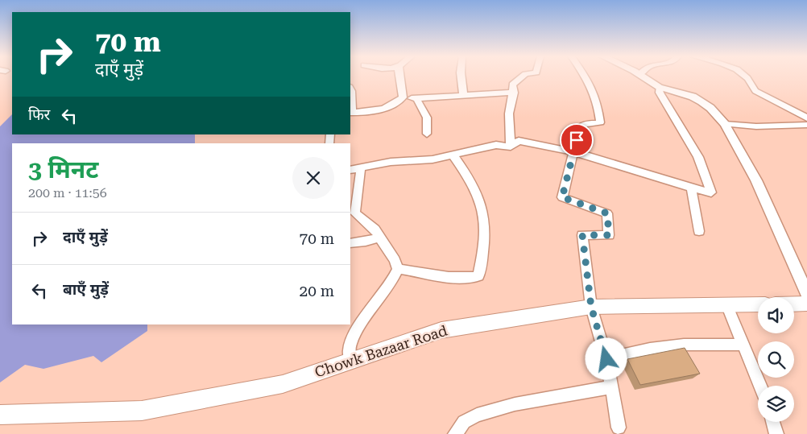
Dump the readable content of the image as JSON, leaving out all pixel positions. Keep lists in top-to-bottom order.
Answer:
{
  "streets": {
    "main road": ["Chowk Bazaar Road"]
  },
  "page": {
    "turn": ["70 m", "दाएँ मुड़ें"],
    "then": "फिर",
    "heading": ["3 मिनट", "200 m · 11:56"],
    "list": [
      {
        "name": "दाएँ मुड़ें",
        "value": "70 m"
      },
      {
        "name": "बाएँ मुड़ें",
        "value": "20 m"
      }
    ]
  }
}
